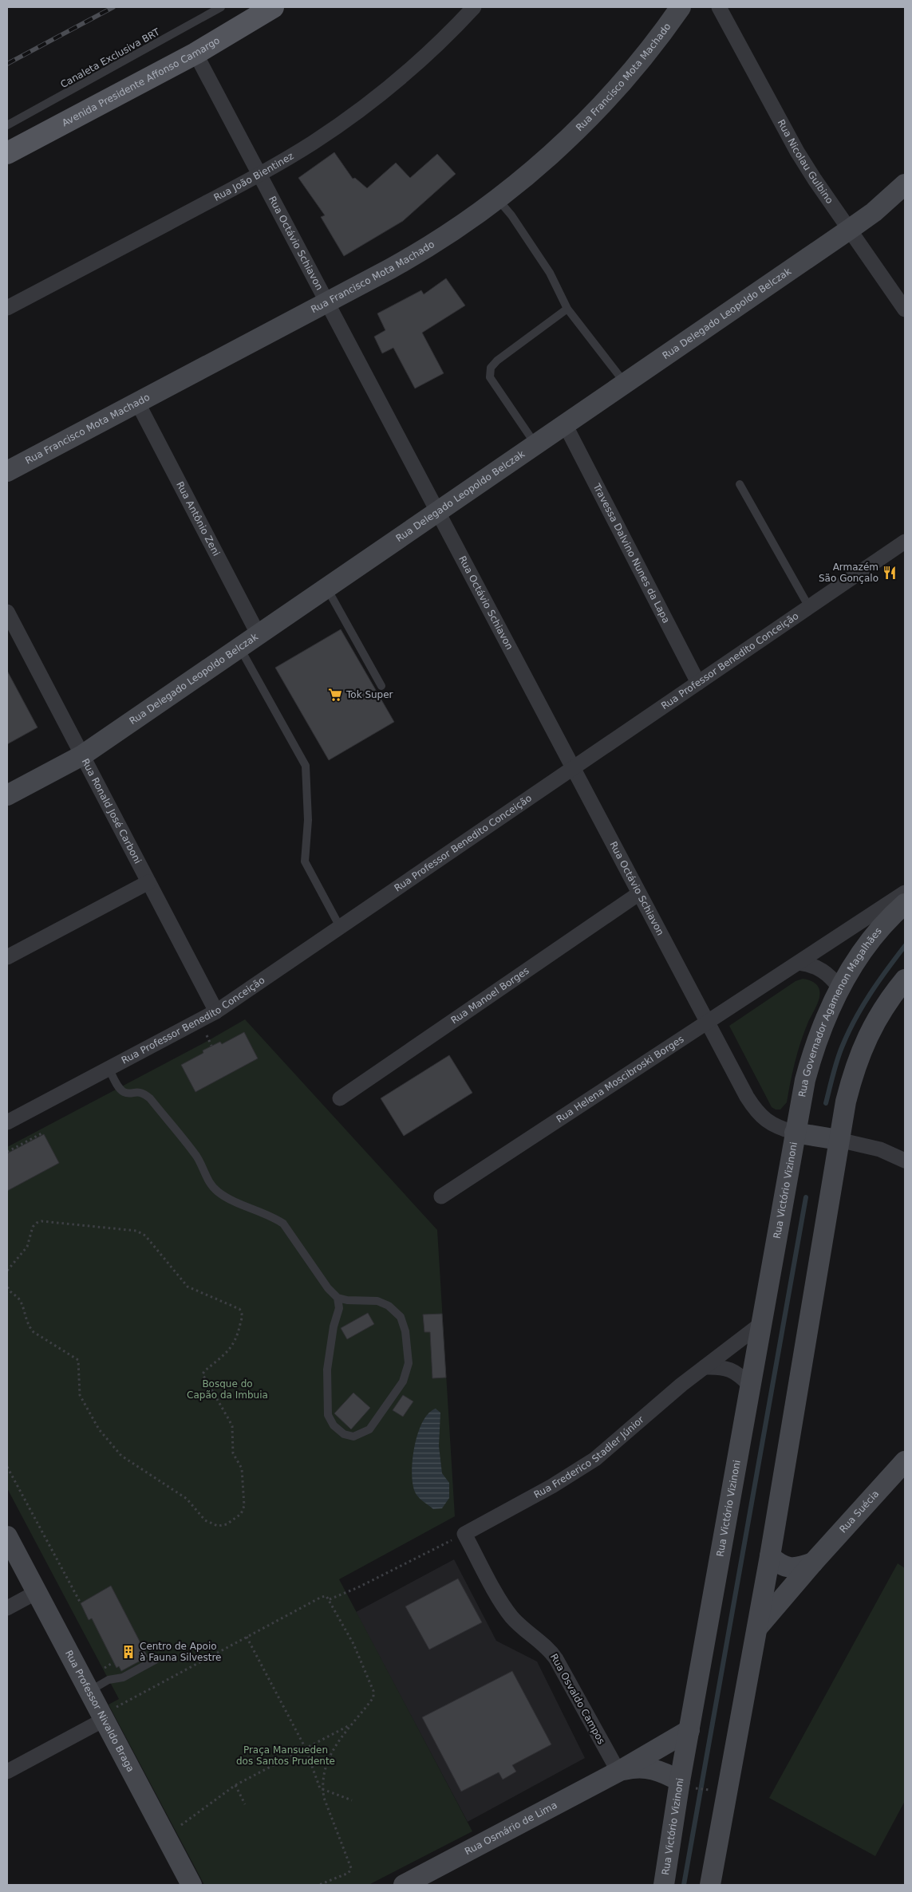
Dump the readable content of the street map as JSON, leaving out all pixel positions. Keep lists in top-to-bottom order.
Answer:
{
  "streets": {
    "main road": ["Avenida Presidente Affonso Camargo"],
    "street": [
      "Rua Francisco Mota Machado",
      "Rua Nicolau Gulbino",
      "Rua João Bientinez",
      "Rua Octávio Schiavon",
      "Rua Delegado Leopoldo Belczak",
      "Rua Antônio Zeni",
      "Travessa Dalvino Nunes da Lapa",
      "Rua Professor Benedito Conceição",
      "Rua Ronald José Carboni",
      "Rua Manoel Borges",
      "Rua Governador Agamenon Magalhães",
      "Rua Helena Moscibroski Borges",
      "Rua Victório Vizinoni",
      "Rua Frederico Stadler Júnior",
      "Rua Suécia",
      "Rua Osvaldo Campos",
      "Rua Professor Nivaldo Braga",
      "Rua Osmário de Lima"
    ],
    "lane": ["Canaleta Exclusiva BRT"]
  },
  "crossings": [
    ["Rua Francisco Mota Machado", "Rua Octávio Schiavon"],
    ["Rua Francisco Mota Machado", "Rua Antônio Zeni"],
    ["Avenida Presidente Affonso Camargo", "Rua Octávio Schiavon"],
    ["Rua Nicolau Gulbino", "Rua Delegado Leopoldo Belczak"],
    ["Rua João Bientinez", "Rua Octávio Schiavon"],
    ["Rua Octávio Schiavon", "Rua Delegado Leopoldo Belczak"],
    ["Rua Octávio Schiavon", "Rua Professor Benedito Conceição"],
    ["Rua Octávio Schiavon", "Rua Manoel Borges"],
    ["Rua Octávio Schiavon", "Rua Governador Agamenon Magalhães"],
    ["Rua Octávio Schiavon", "Rua Helena Moscibroski Borges"],
    ["Rua Octávio Schiavon", "Rua Victório Vizinoni"],
    ["Rua Delegado Leopoldo Belczak", "Rua Antônio Zeni"],
    ["Rua Delegado Leopoldo Belczak", "Travessa Dalvino Nunes da Lapa"],
    ["Rua Delegado Leopoldo Belczak", "Rua Ronald José Carboni"],
    ["Travessa Dalvino Nunes da Lapa", "Rua Professor Benedito Conceição"],
    ["Rua Professor Benedito Conceição", "Rua Ronald José Carboni"],
    ["Rua Governador Agamenon Magalhães", "Rua Victório Vizinoni"],
    ["Rua Victório Vizinoni", "Rua Frederico Stadler Júnior"],
    ["Rua Victório Vizinoni", "Rua Osmário de Lima"],
    ["Rua Frederico Stadler Júnior", "Rua Osvaldo Campos"],
    ["Rua Osvaldo Campos", "Rua Osmário de Lima"]
  ],
  "parks": ["Bosque do Capão da Imbuia", "Praça Mansueden dos Santos Prudente"],
  "places": {
    "restaurant": ["Armazém São Gonçalo"],
    "supermarket": ["Tok Super"],
    "building": ["Centro de Apoio à Fauna Silvestre"]
  }
}
